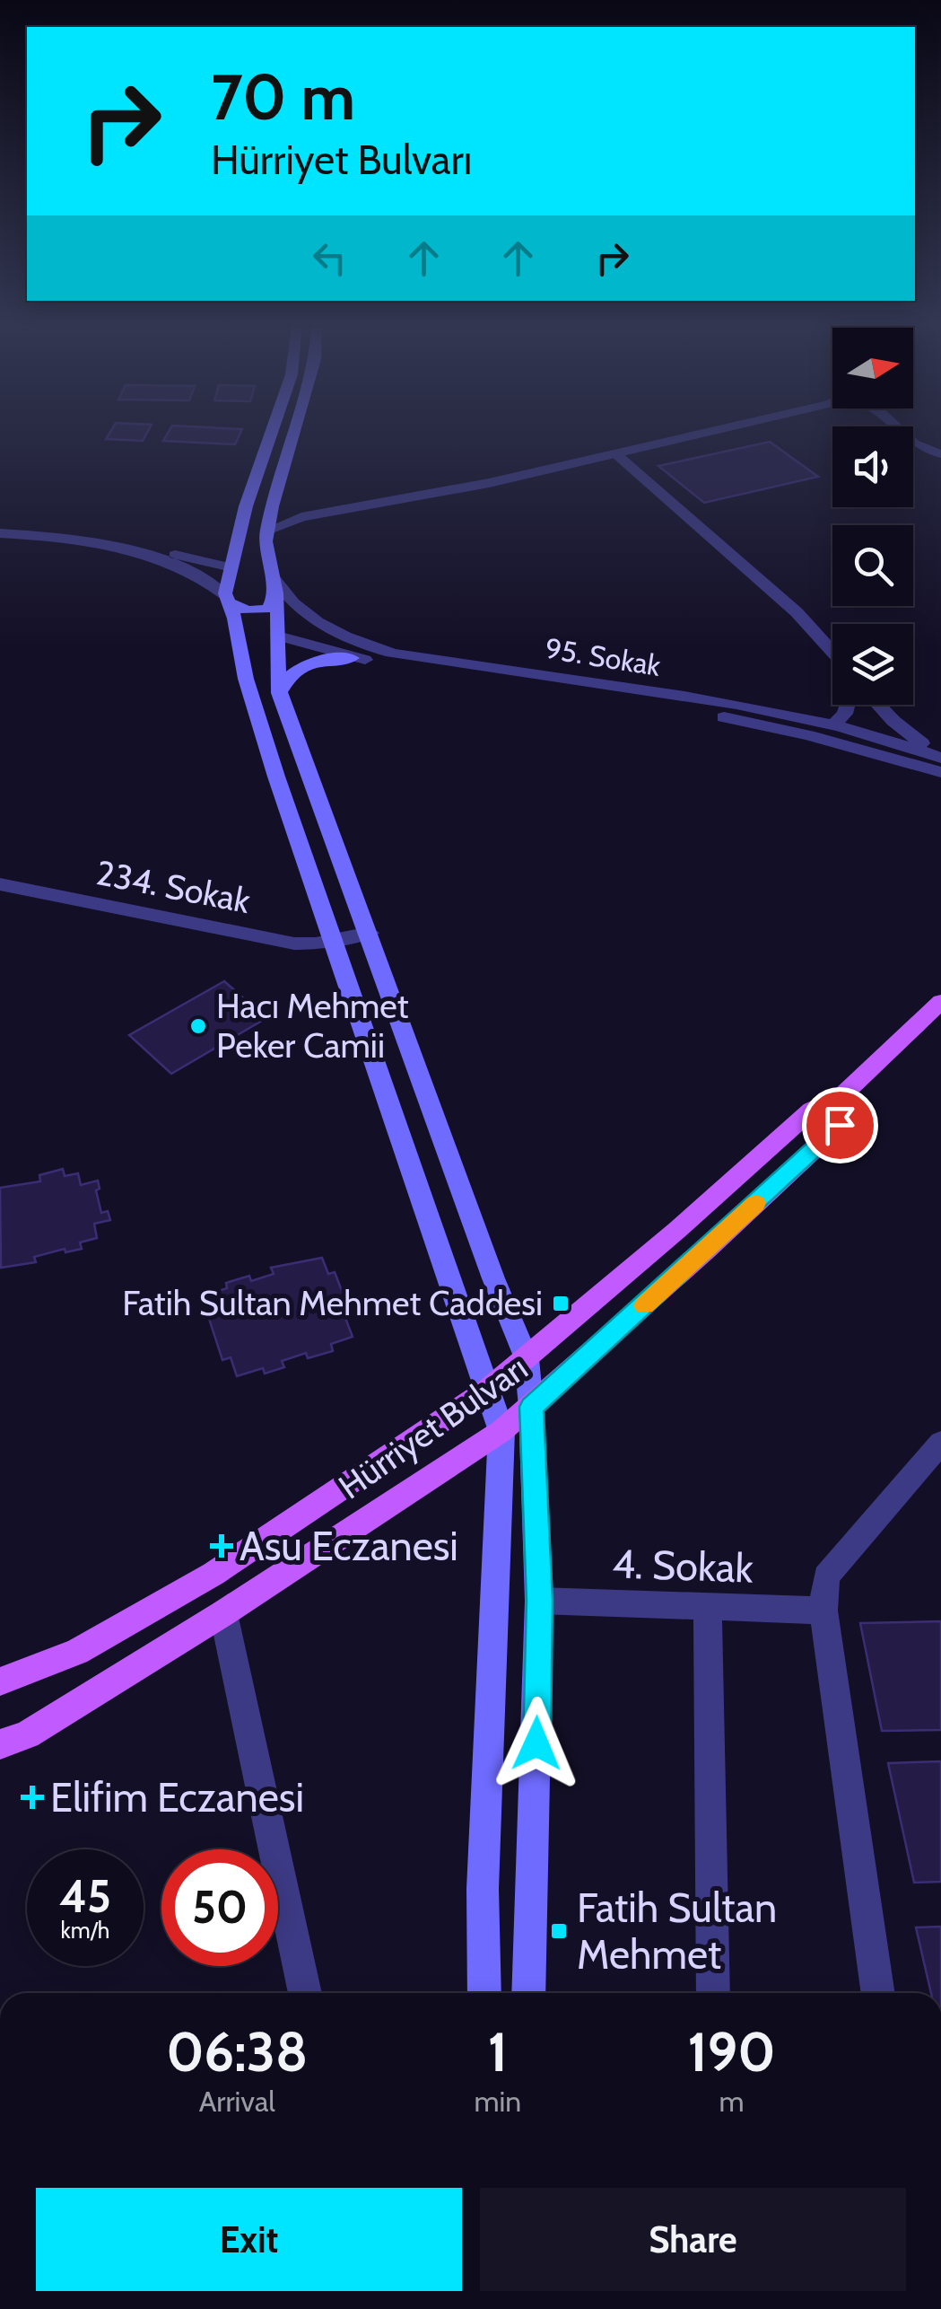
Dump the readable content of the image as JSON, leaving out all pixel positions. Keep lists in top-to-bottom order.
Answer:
{
  "streets": {
    "main road": ["Hürriyet Bulvarı"],
    "street": ["95. Sokak", "234. Sokak", "4. Sokak"]
  },
  "places": {
    "other": ["Hacı Mehmet Peker Camii"],
    "transit": ["Fatih Sultan Mehmet Caddesi", "Fatih Sultan Mehmet"],
    "health": ["Asu Eczanesi", "Elifim Eczanesi"]
  },
  "north": "right",
  "page": {
    "turn": ["70 m", "Hürriyet Bulvarı"],
    "speed": "45 km/h",
    "limit": "50",
    "eta": [
      "06:38",
      "Arrival",
      "1",
      "min",
      "190",
      "m"
    ],
    "buttons": ["Exit", "Share"]
  }
}
